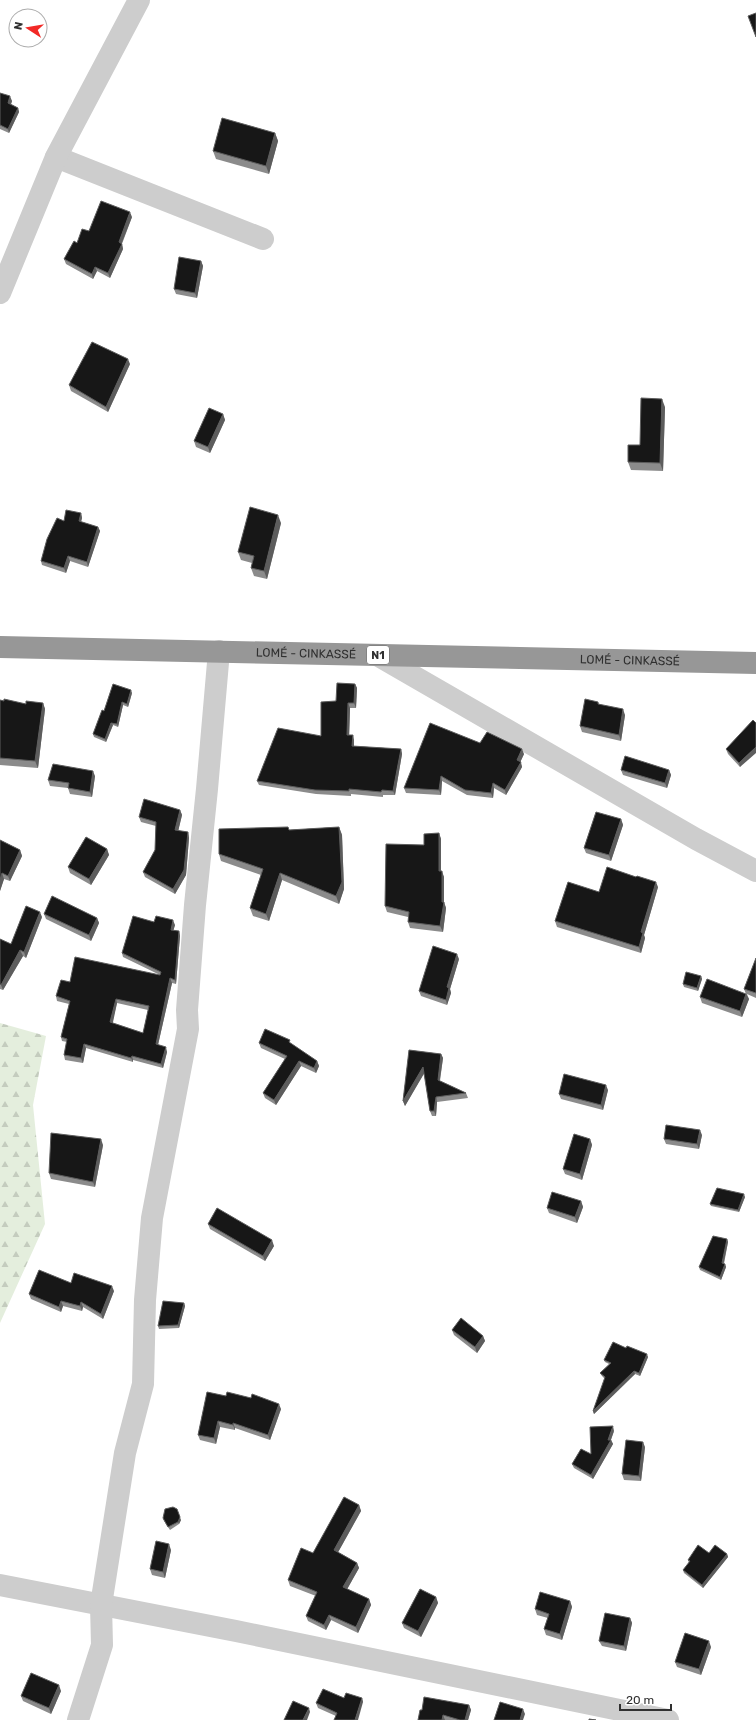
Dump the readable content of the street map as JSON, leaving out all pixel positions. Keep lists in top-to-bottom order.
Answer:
{
  "streets": {
    "highway": ["LOMÉ - CINKASSÉ", "N1"]
  },
  "scale_bar": "20 m",
  "north": "left"
}
